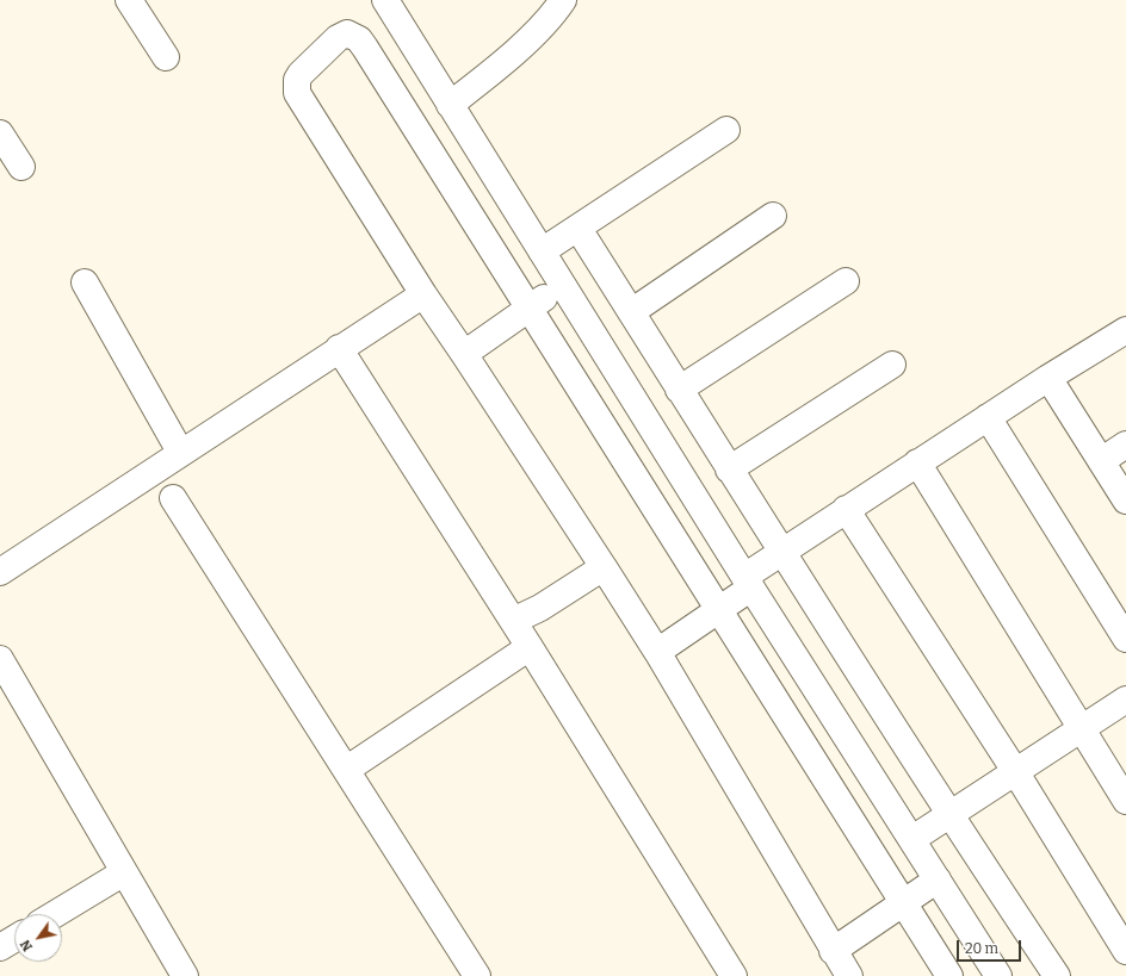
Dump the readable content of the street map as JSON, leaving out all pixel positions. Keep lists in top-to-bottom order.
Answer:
{
  "scale_bar": "20 m",
  "north": "bottom left"
}
